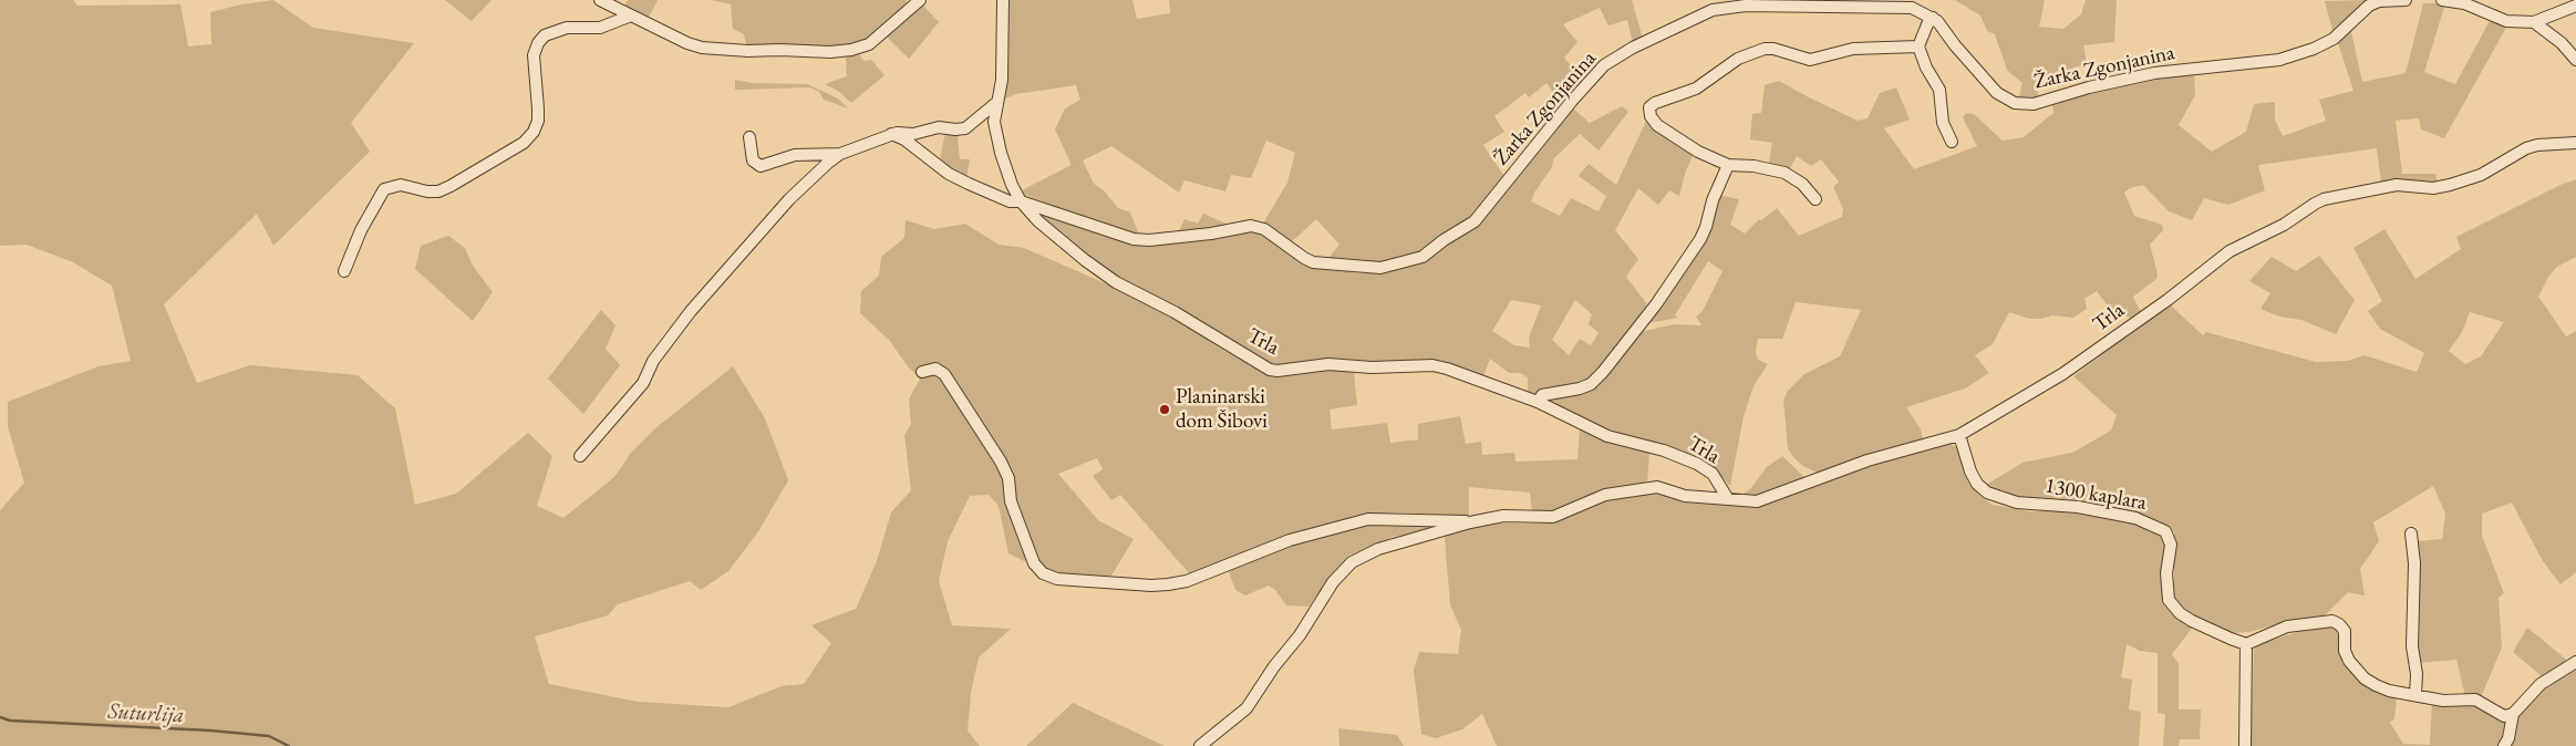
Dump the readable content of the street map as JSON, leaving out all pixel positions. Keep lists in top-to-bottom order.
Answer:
{
  "streets": {
    "street": ["Žarka Zgonjanina", "Trla", "1300 kaplara"]
  },
  "crossings": [
    ["Žarka Zgonjanina", "Trla"],
    ["Trla", "1300 kaplara"]
  ],
  "water": ["Suturlija"],
  "places": ["Planinarski dom Šibovi"]
}
